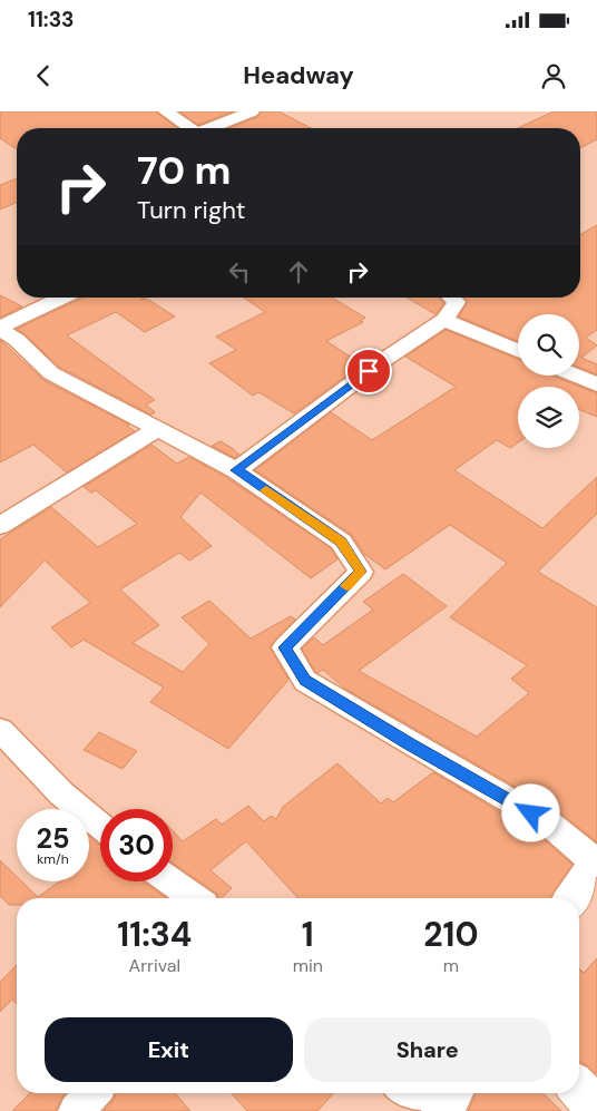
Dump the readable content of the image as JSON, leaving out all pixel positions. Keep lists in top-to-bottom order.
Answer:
{
  "page": {
    "status": "11:33",
    "header": "Headway",
    "turn": ["70 m", "Turn right"],
    "speed": "25 km/h",
    "limit": "30",
    "eta": [
      "11:34",
      "Arrival",
      "1",
      "min",
      "210",
      "m"
    ],
    "buttons": ["Exit", "Share"]
  }
}
